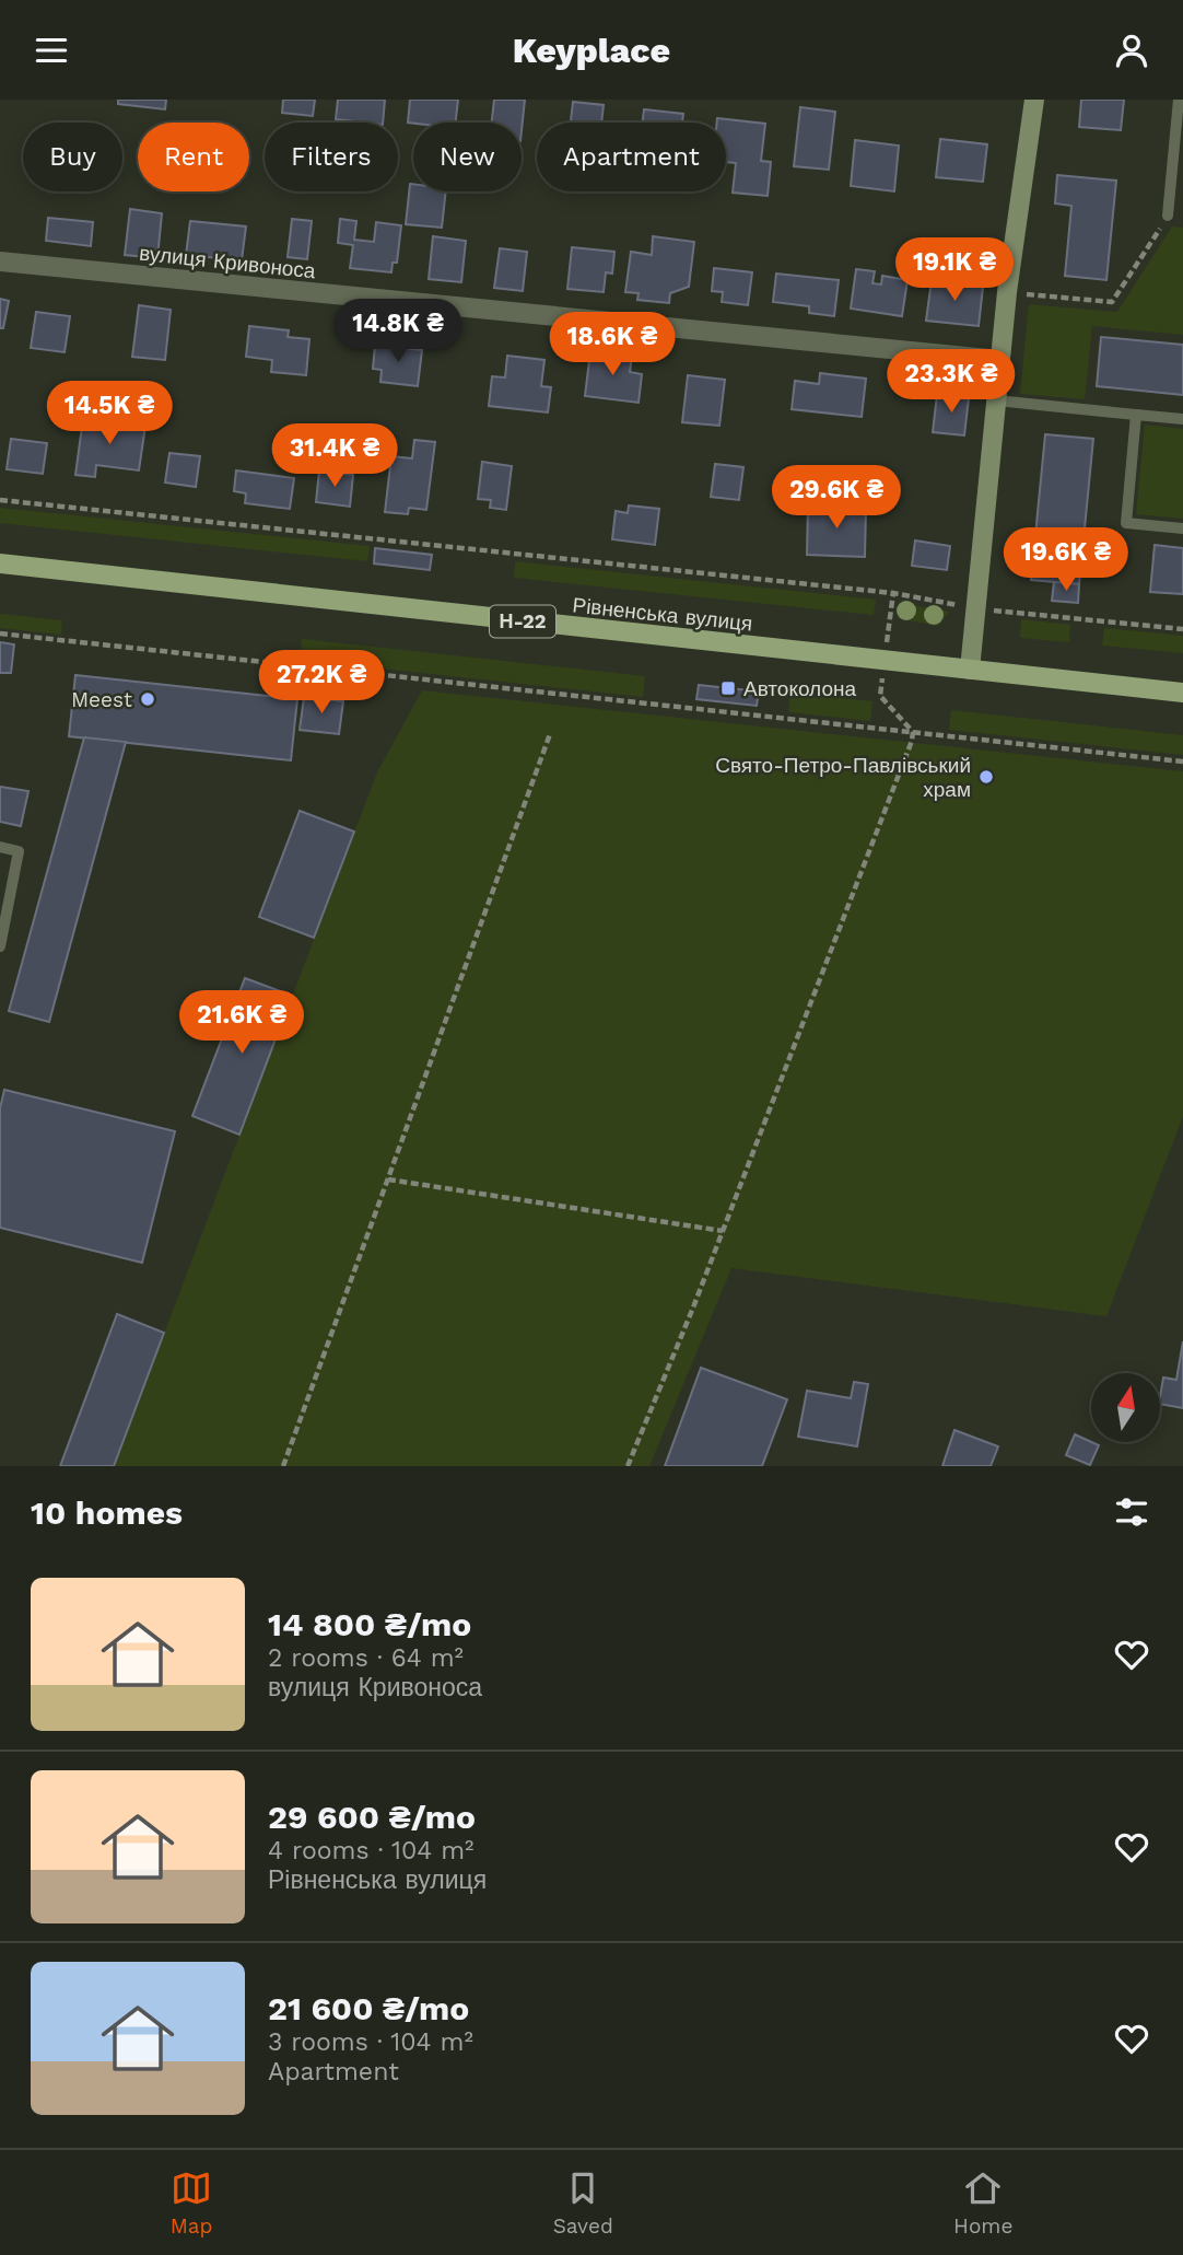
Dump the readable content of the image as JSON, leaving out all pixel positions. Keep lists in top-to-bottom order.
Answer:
{
  "streets": {
    "main road": ["Рівненська вулиця", "Н-22"],
    "street": ["вулиця Кривоноса"]
  },
  "places": {
    "transit": ["Автоколона"],
    "other": ["Meest", "Свято-Петро-Павлівський храм"]
  },
  "north": "top",
  "page": {
    "header": "Keyplace",
    "chip": [
      "Buy",
      "Rent",
      "Filters",
      "New",
      "Apartment"
    ],
    "price": [
      "19.1K ₴",
      "14.8K ₴",
      "18.6K ₴",
      "23.3K ₴",
      "14.5K ₴",
      "31.4K ₴",
      "29.6K ₴",
      "19.6K ₴",
      "27.2K ₴",
      "21.6K ₴"
    ],
    "heading": "10 homes",
    "list": [
      {
        "name": "14 800 ₴/mo",
        "note": "2 rooms · 64 m² · вулиця Кривоноса"
      },
      {
        "name": "29 600 ₴/mo",
        "note": "4 rooms · 104 m² · Рівненська вулиця"
      },
      {
        "name": "21 600 ₴/mo",
        "note": "3 rooms · 104 m² · Apartment"
      }
    ],
    "tabs": ["Map", "Saved", "Home"]
  }
}
